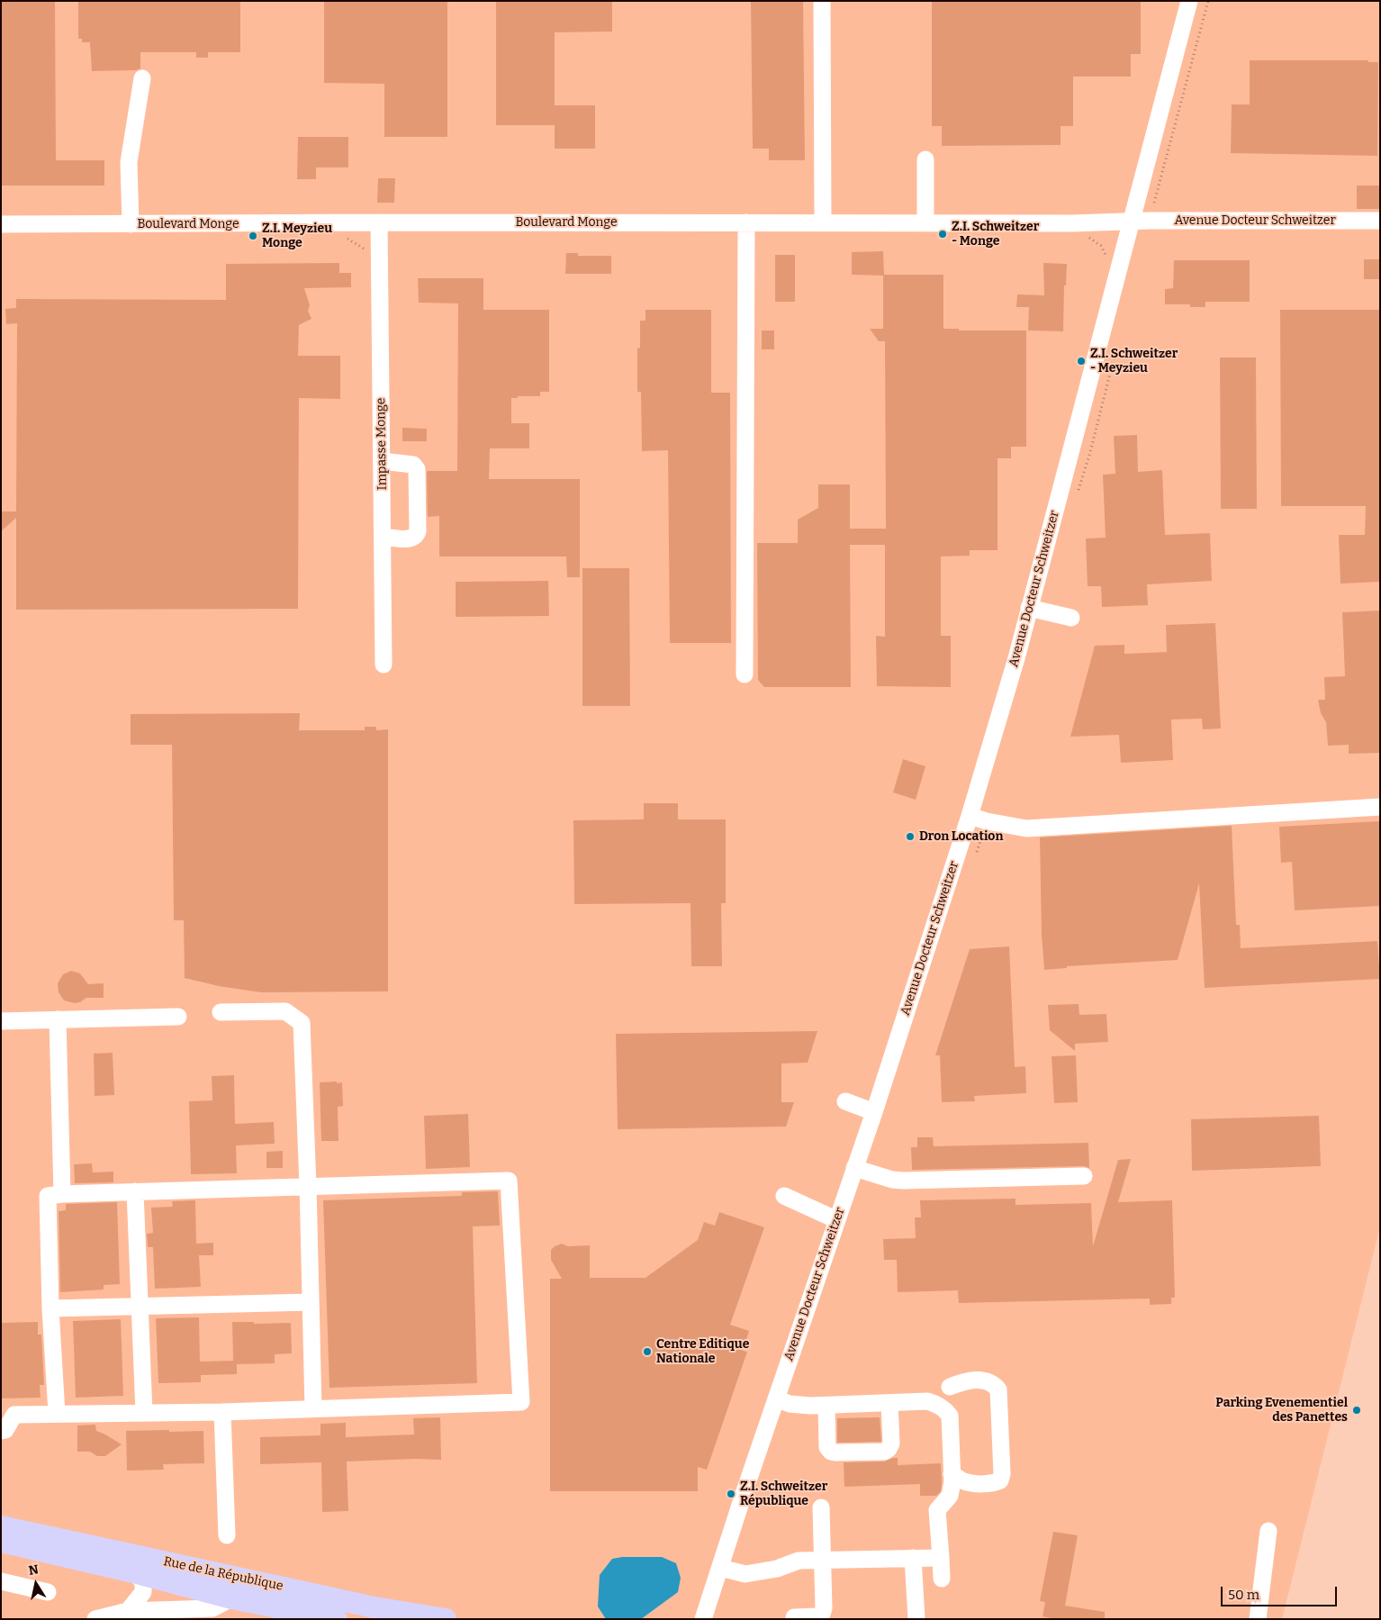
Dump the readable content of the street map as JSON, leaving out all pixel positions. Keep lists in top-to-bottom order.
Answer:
{
  "streets": {
    "main road": ["Rue de la République"],
    "street": ["Avenue Docteur Schweitzer", "Boulevard Monge", "Impasse Monge"]
  },
  "crossings": [
    ["Avenue Docteur Schweitzer", "Boulevard Monge"],
    ["Boulevard Monge", "Impasse Monge"]
  ],
  "places": [
    "Z.I. Schweitzer - Monge",
    "Z.I. Meyzieu Monge",
    "Z.I. Schweitzer - Meyzieu",
    "Dron Location",
    "Centre Editique Nationale",
    "Parking Evenementiel des Panettes",
    "Z.I. Schweitzer République"
  ],
  "scale_bar": "50 m",
  "north": "top"
}
